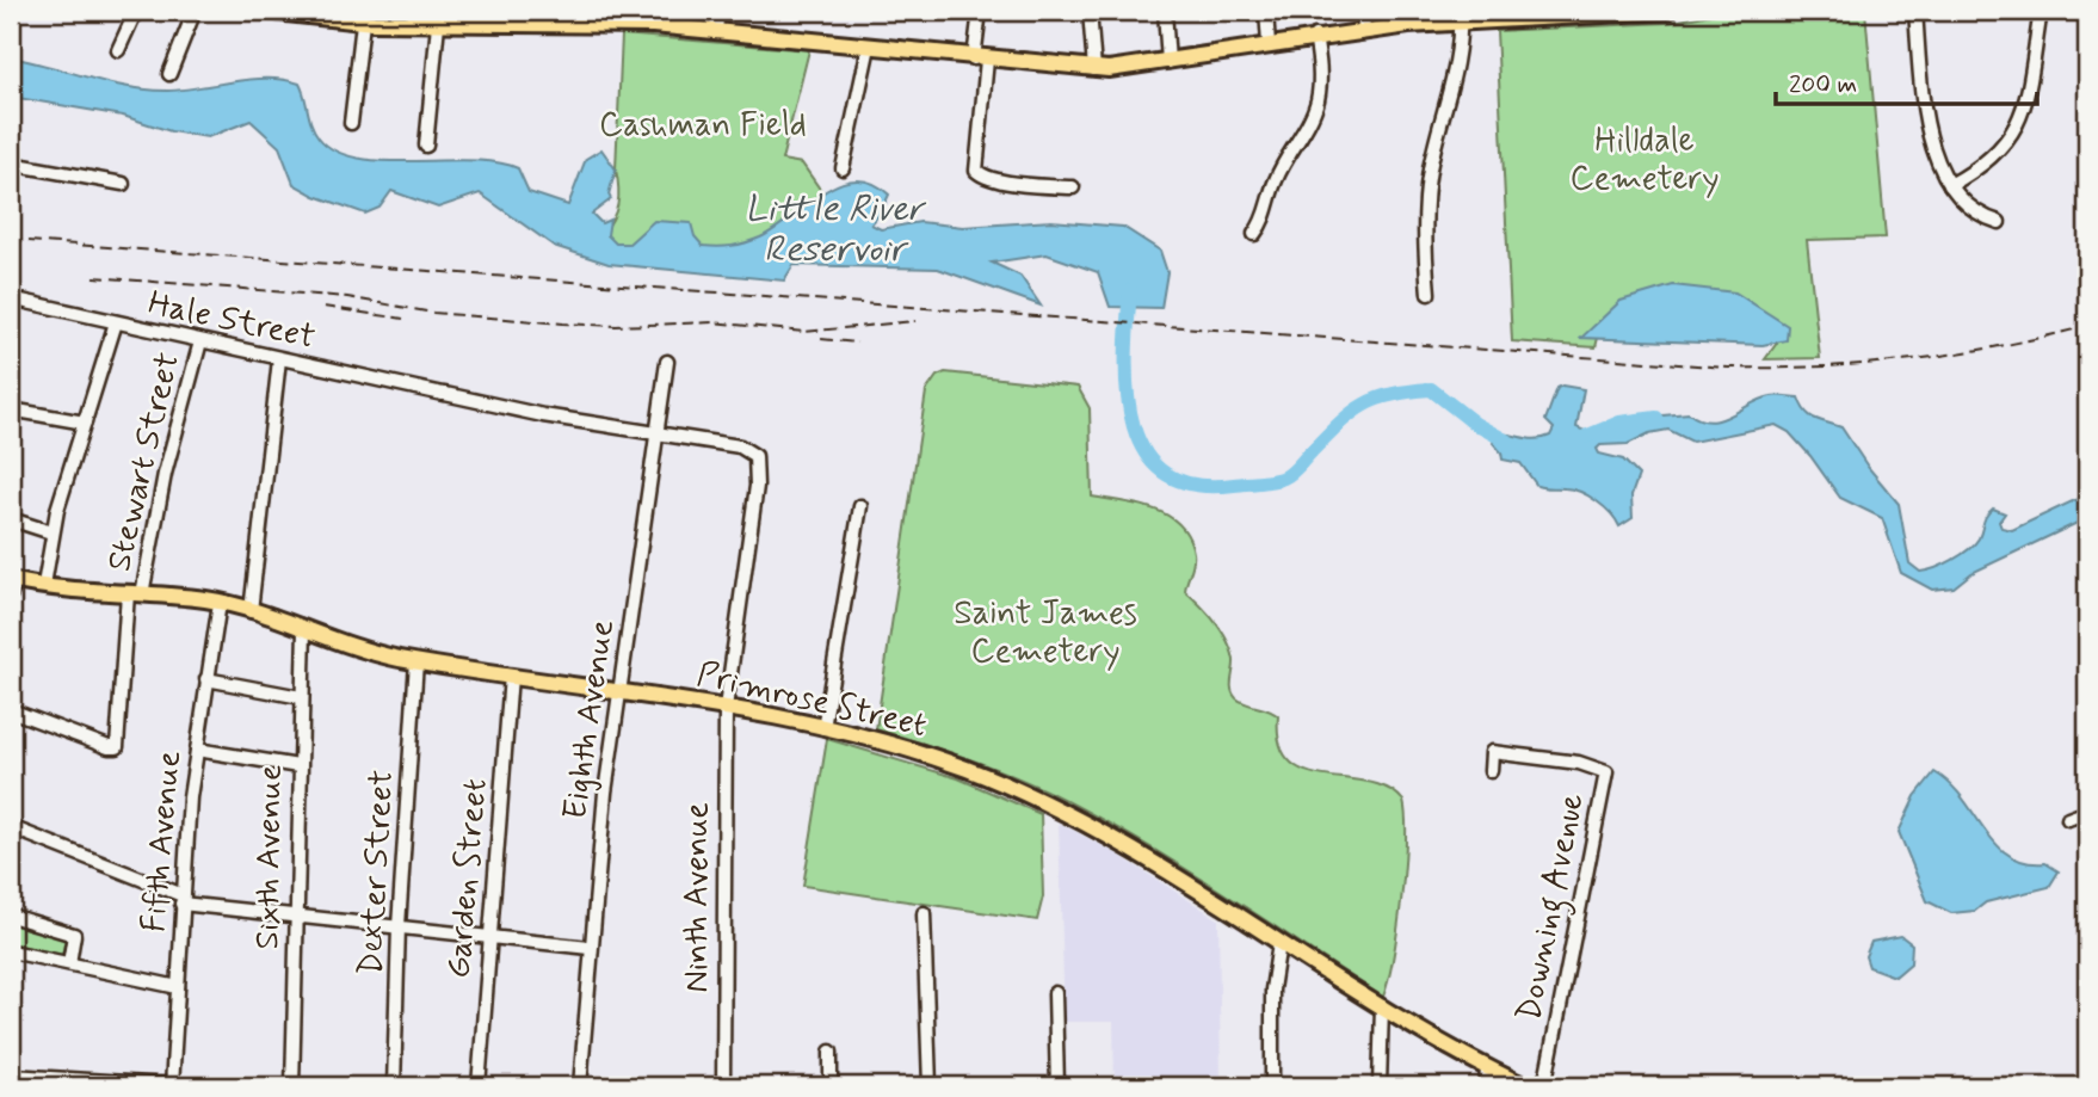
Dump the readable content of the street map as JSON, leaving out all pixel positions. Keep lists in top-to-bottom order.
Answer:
{
  "streets": {
    "main road": ["Primrose Street"],
    "street": [
      "Hale Street",
      "Stewart Street",
      "Eighth Avenue",
      "Fifth Avenue",
      "Sixth Avenue",
      "Dexter Street",
      "Garden Street",
      "Ninth Avenue",
      "Downing Avenue"
    ]
  },
  "crossings": [
    ["Hale Street", "Stewart Street"],
    ["Hale Street", "Eighth Avenue"],
    ["Hale Street", "Ninth Avenue"],
    ["Stewart Street", "Primrose Street"],
    ["Primrose Street", "Eighth Avenue"],
    ["Primrose Street", "Fifth Avenue"],
    ["Primrose Street", "Sixth Avenue"],
    ["Primrose Street", "Dexter Street"],
    ["Primrose Street", "Garden Street"],
    ["Primrose Street", "Ninth Avenue"]
  ],
  "water": ["Little River Reservoir"],
  "parks": ["Cashman Field", "Hilldale Cemetery", "Saint James Cemetery"],
  "scale_bar": "200 m"
}
